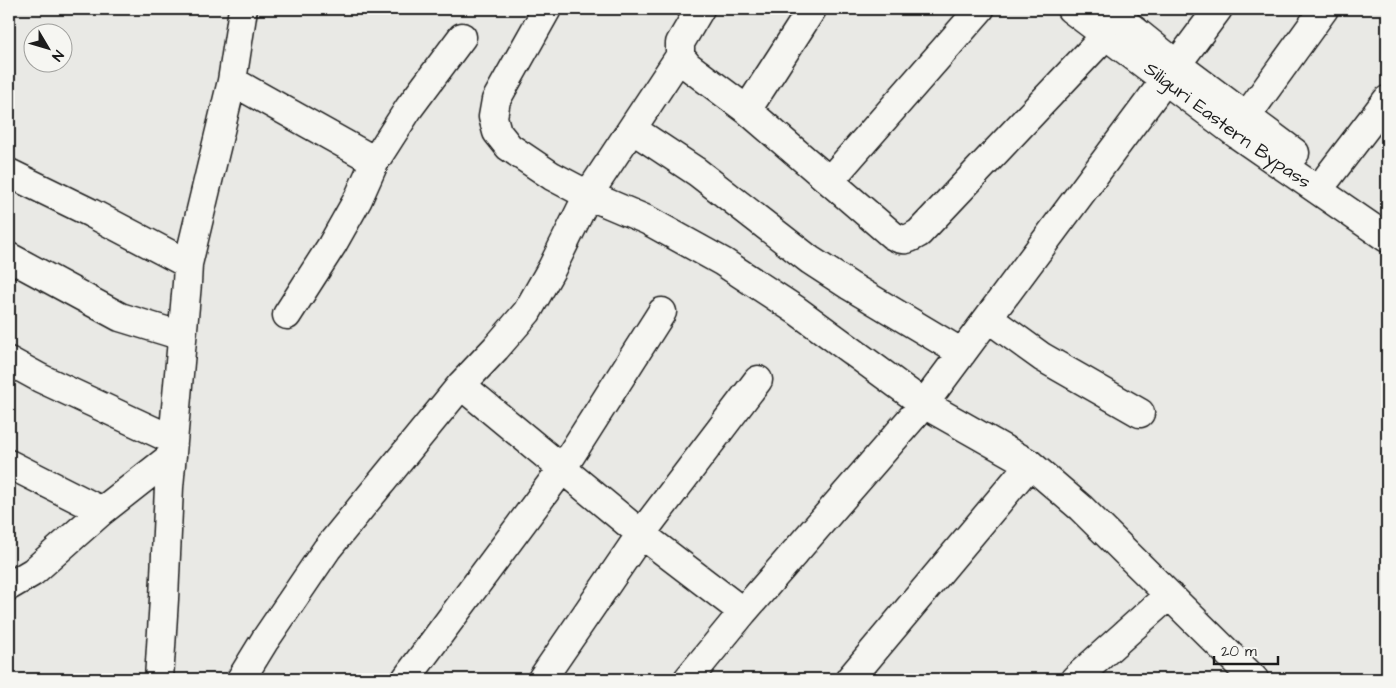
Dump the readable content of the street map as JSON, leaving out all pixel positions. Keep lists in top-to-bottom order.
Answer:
{
  "streets": {
    "street": ["Siliguri Eastern Bypass"]
  },
  "scale_bar": "20 m",
  "north": "bottom right"
}
